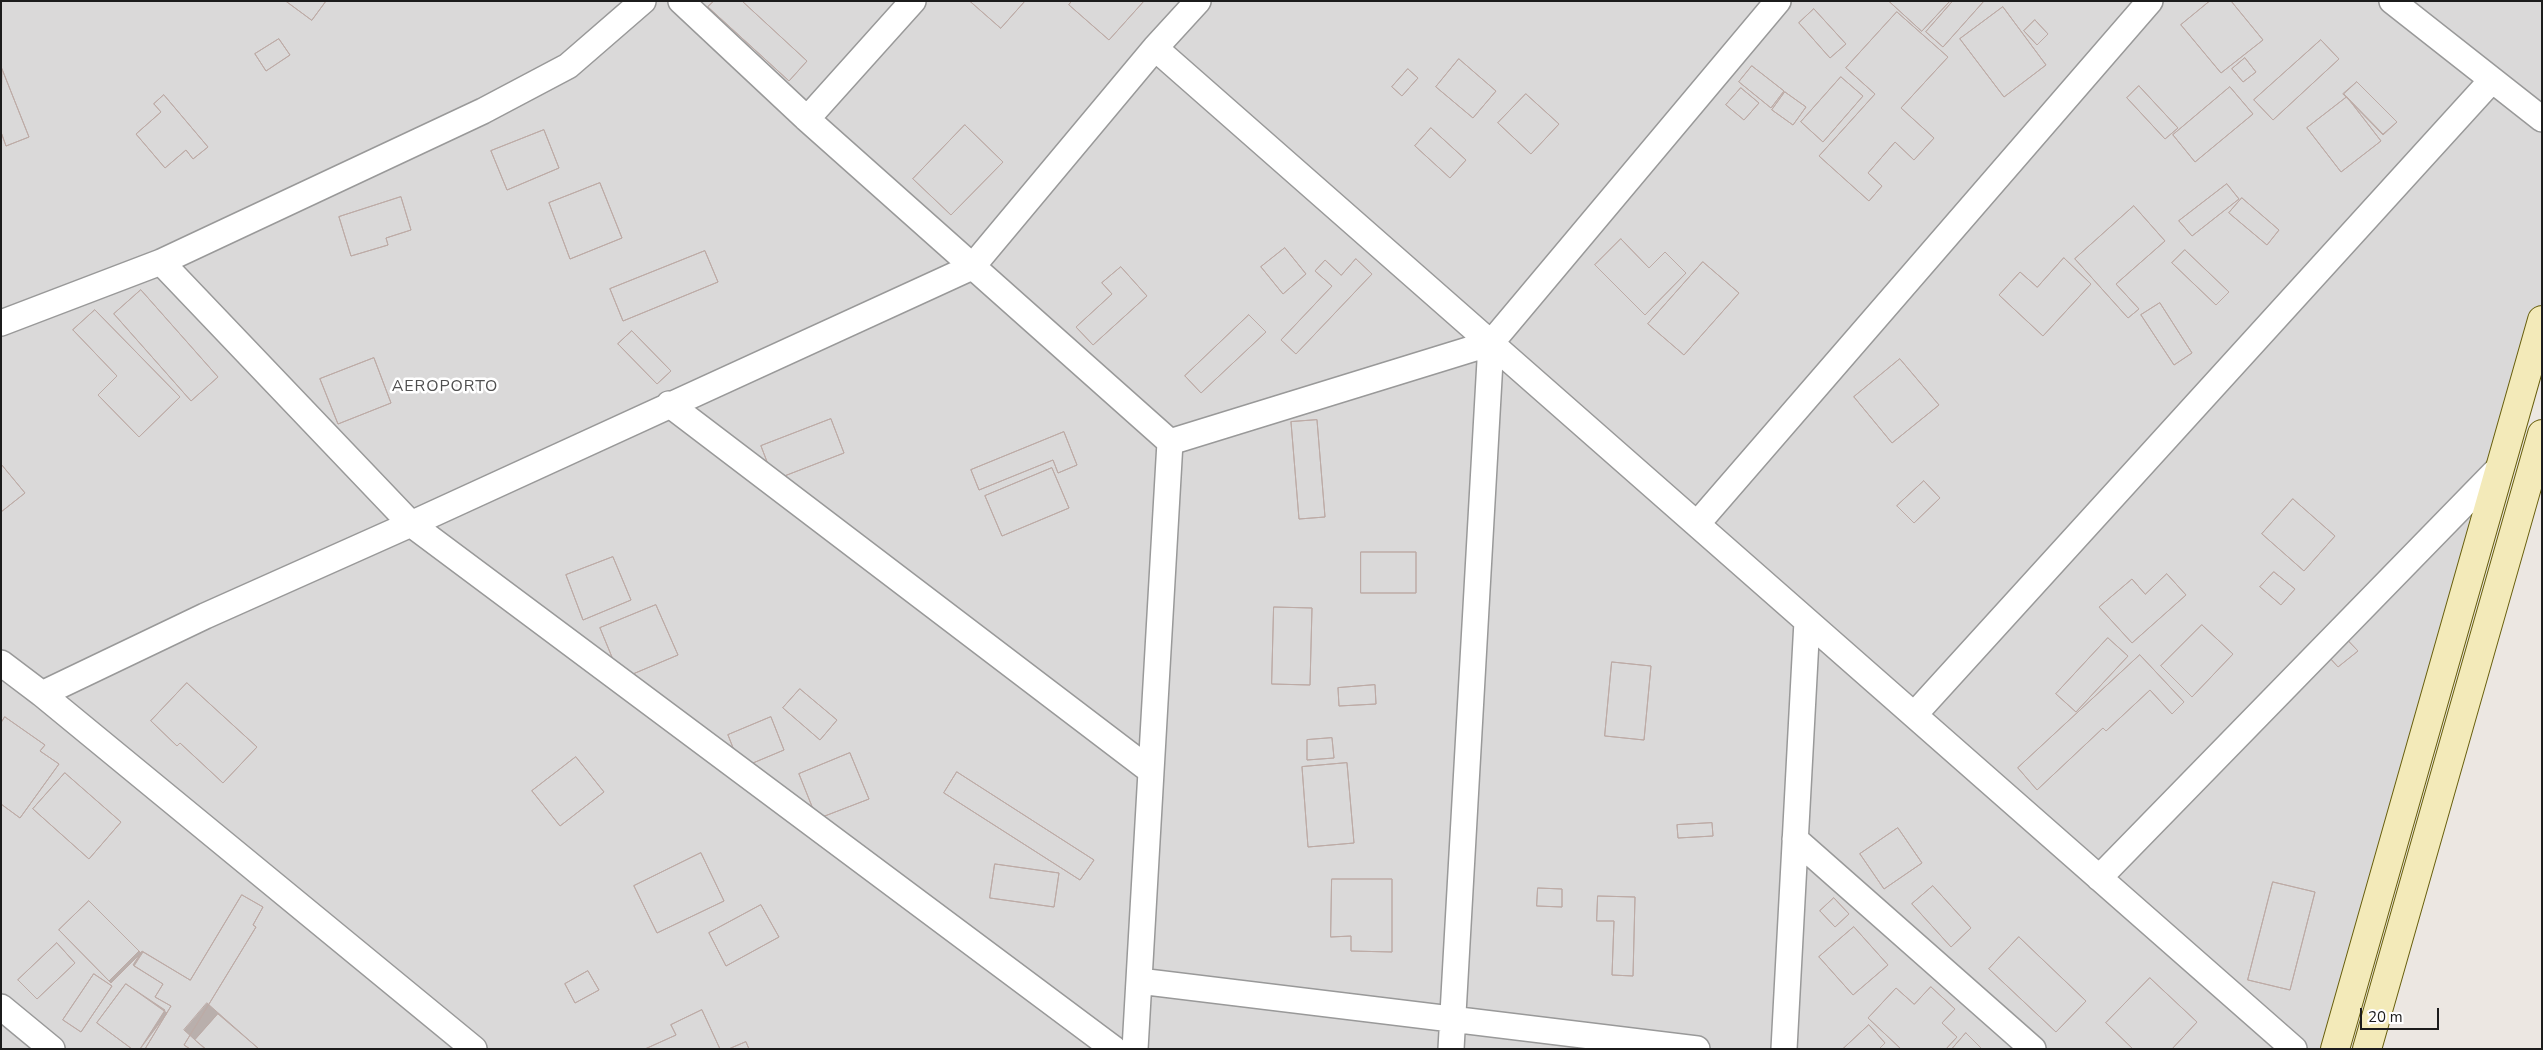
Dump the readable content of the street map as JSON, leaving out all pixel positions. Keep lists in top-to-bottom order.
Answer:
{
  "districts": ["AEROPORTO"],
  "scale_bar": "20 m"
}
